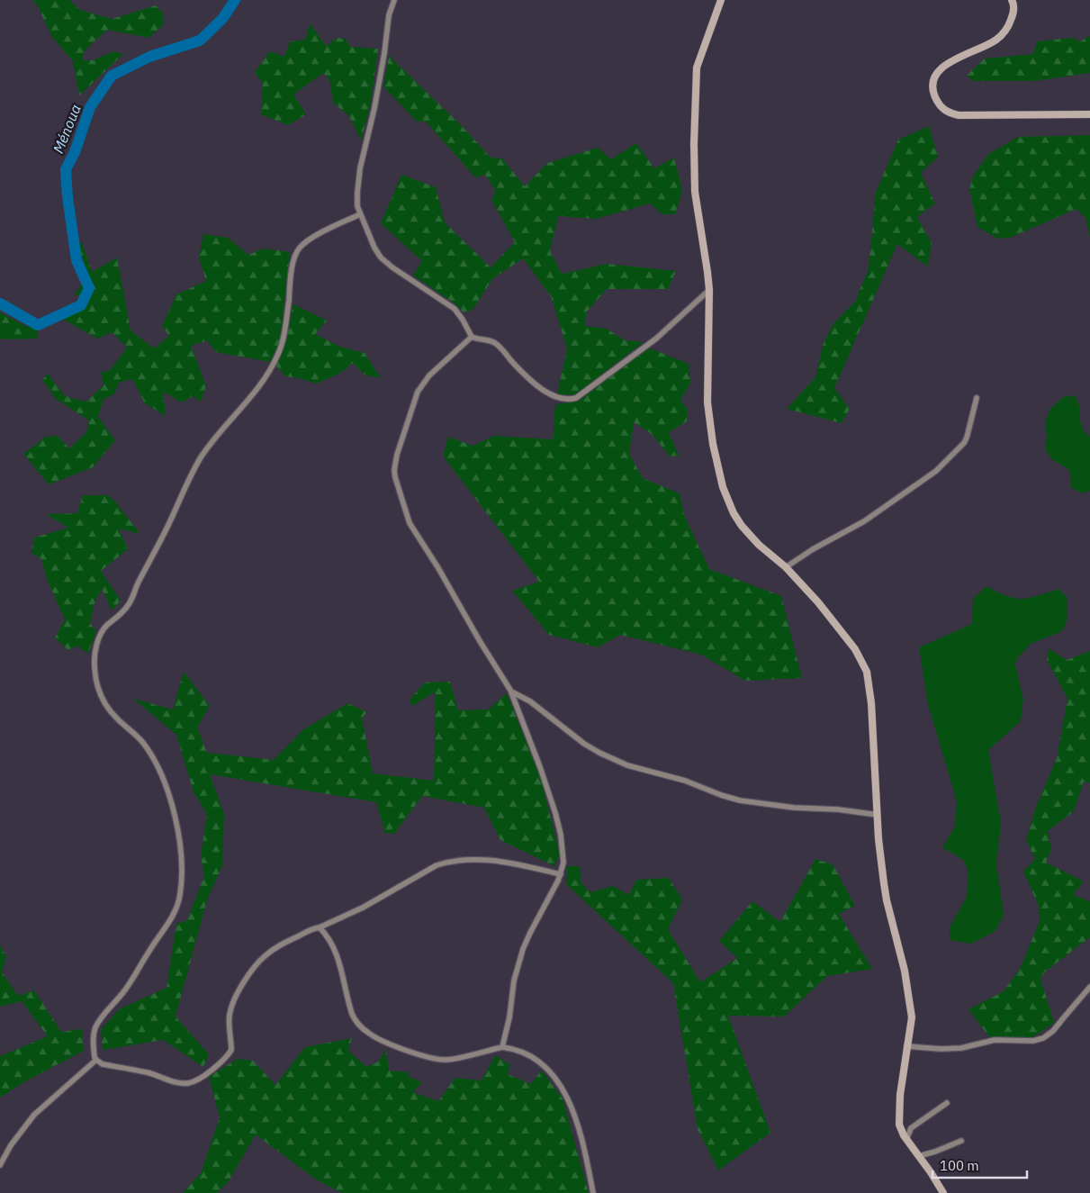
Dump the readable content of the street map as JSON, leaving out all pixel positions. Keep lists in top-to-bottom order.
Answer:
{
  "water": ["Ménoua"],
  "scale_bar": "100 m"
}
